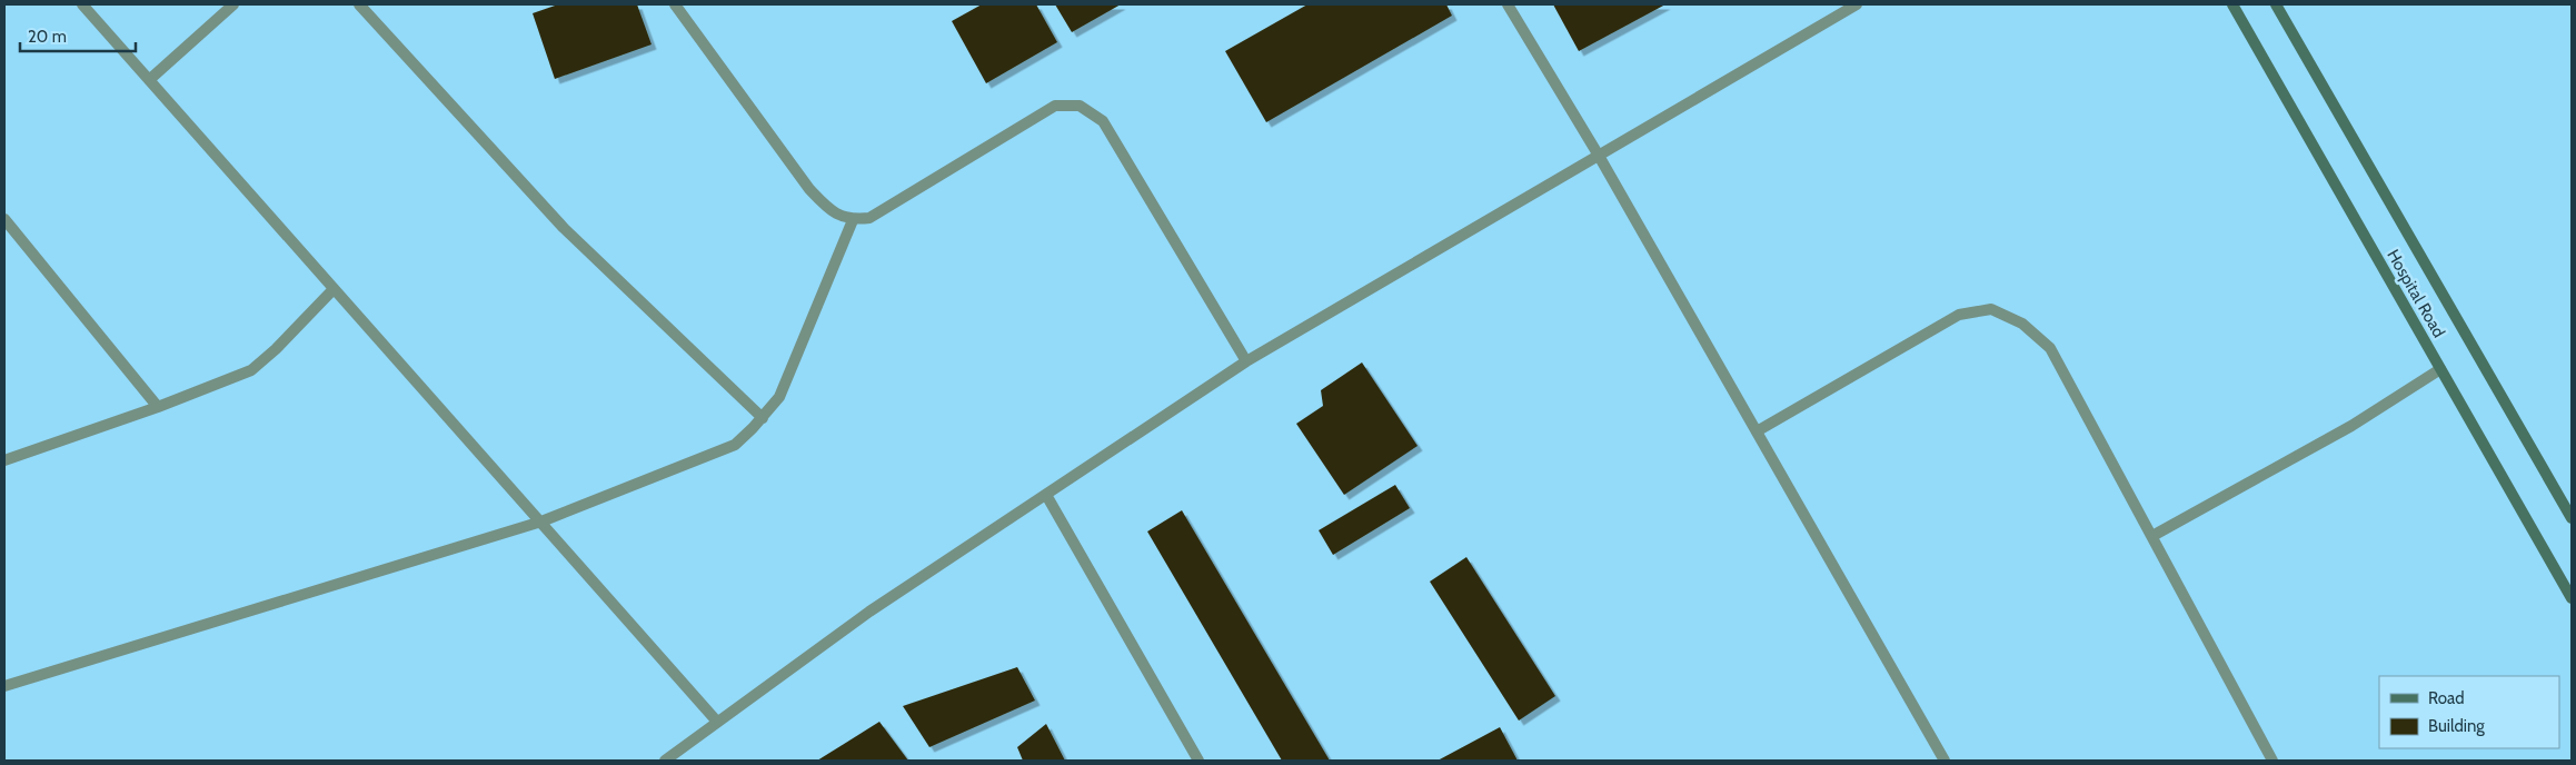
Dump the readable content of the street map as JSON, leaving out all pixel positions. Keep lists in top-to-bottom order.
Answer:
{
  "streets": {
    "main road": ["Hospital Road"]
  },
  "legend": ["Road", "Building"],
  "scale_bar": "20 m"
}
